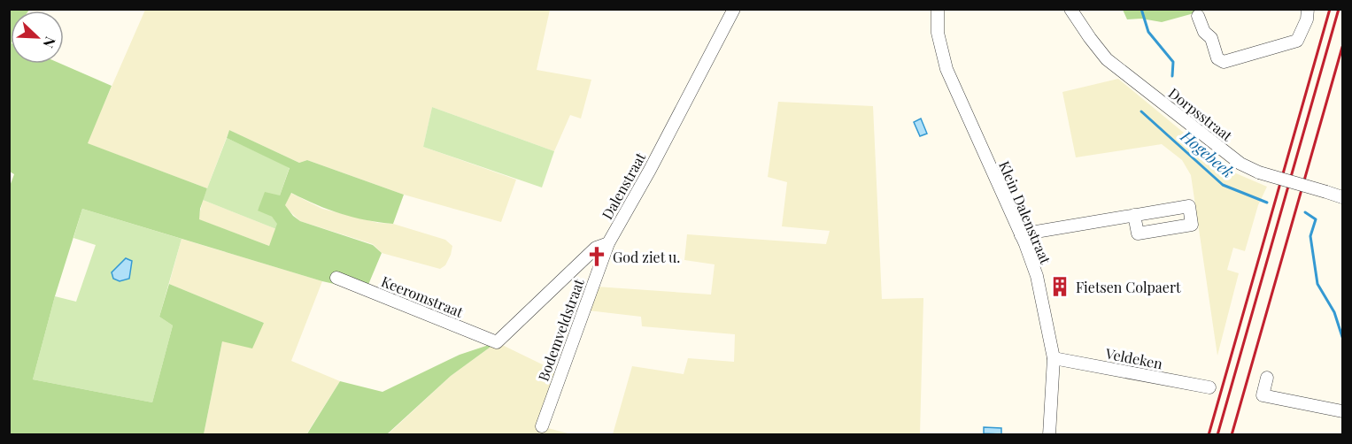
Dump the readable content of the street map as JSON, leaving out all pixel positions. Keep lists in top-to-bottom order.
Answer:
{
  "streets": {
    "street": [
      "Dorpsstraat",
      "Dalenstraat",
      "Klein Dalenstraat",
      "Keeromstraat",
      "Bodemveldstraat",
      "Veldeken"
    ]
  },
  "crossings": [
    ["Dalenstraat", "Keeromstraat"],
    ["Dalenstraat", "Bodemveldstraat"],
    ["Klein Dalenstraat", "Veldeken"]
  ],
  "water": ["Hogebeek"],
  "places": {
    "church": ["God ziet u."],
    "building": ["Fietsen Colpaert"]
  },
  "north": "bottom right"
}
